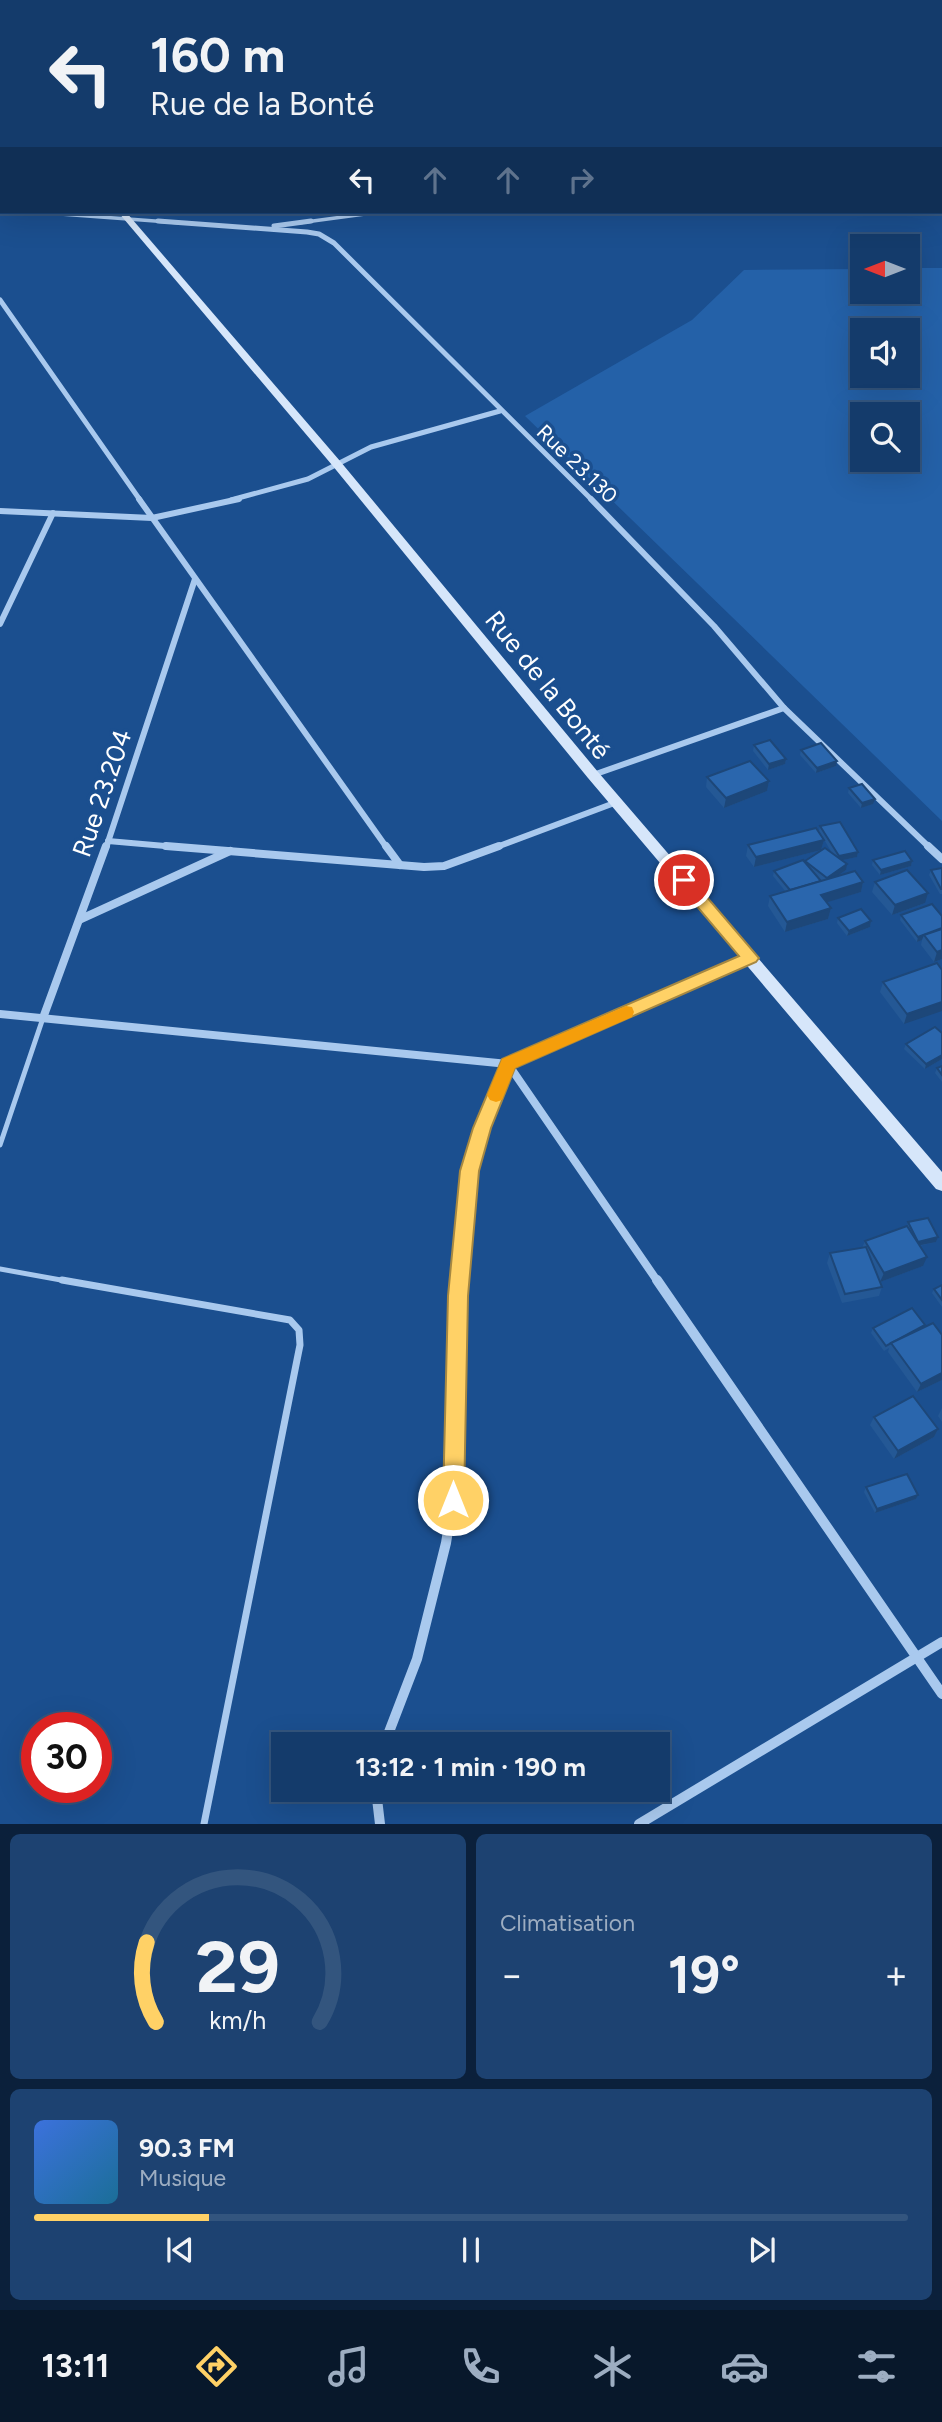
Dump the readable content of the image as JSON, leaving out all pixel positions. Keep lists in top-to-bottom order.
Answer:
{
  "streets": {
    "street": ["Rue 23.130", "Rue de la Bonté", "Rue 23.204"]
  },
  "crossings": [
    ["Rue 23.130", "Rue de la Bonté"]
  ],
  "north": "left",
  "page": {
    "turn": ["160 m", "Rue de la Bonté"],
    "limit": "30",
    "trip": "13:12 · 1 min · 190 m",
    "tile": "Climatisation",
    "heat": ["−", "19°", "+"],
    "song": ["90.3 FM", "Musique"],
    "tabs": "13:11",
    "gauge": ["29", "km/h"]
  }
}
